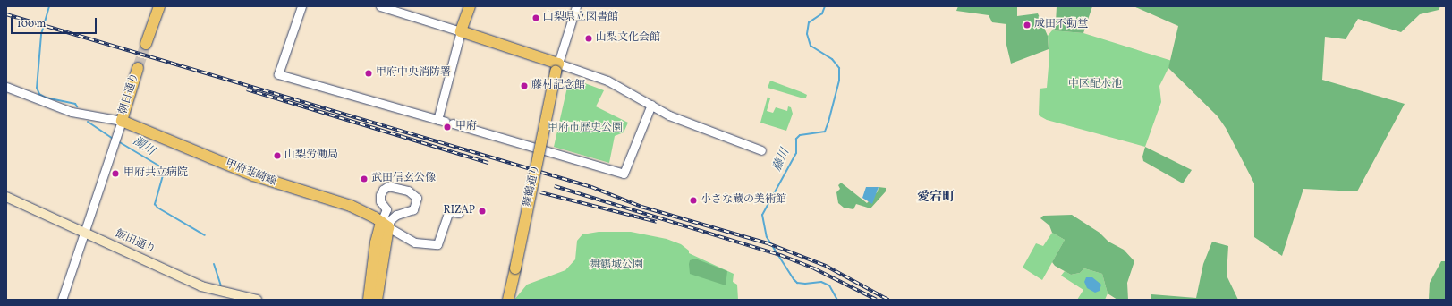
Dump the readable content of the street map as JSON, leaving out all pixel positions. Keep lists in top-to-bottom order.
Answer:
{
  "streets": {
    "main road": [
      "朝日通り",
      "甲府韮崎線",
      "舞鶴通り",
      "飯田通り"
    ]
  },
  "crossings": [
    ["朝日通り", "甲府韮崎線"]
  ],
  "districts": ["愛宕町"],
  "water": ["濁川", "藤川"],
  "parks": ["中区配水池", "甲府市歴史公園", "舞鶴城公園"],
  "places": [
    "山梨県立図書館",
    "成田不動堂",
    "山梨文化会館",
    "甲府中央消防署",
    "藤村記念館",
    "甲府",
    "山梨労働局",
    "甲府共立病院",
    "武田信玄公像",
    "小さな蔵の美術館",
    "RIZAP"
  ],
  "scale_bar": "100 m"
}
